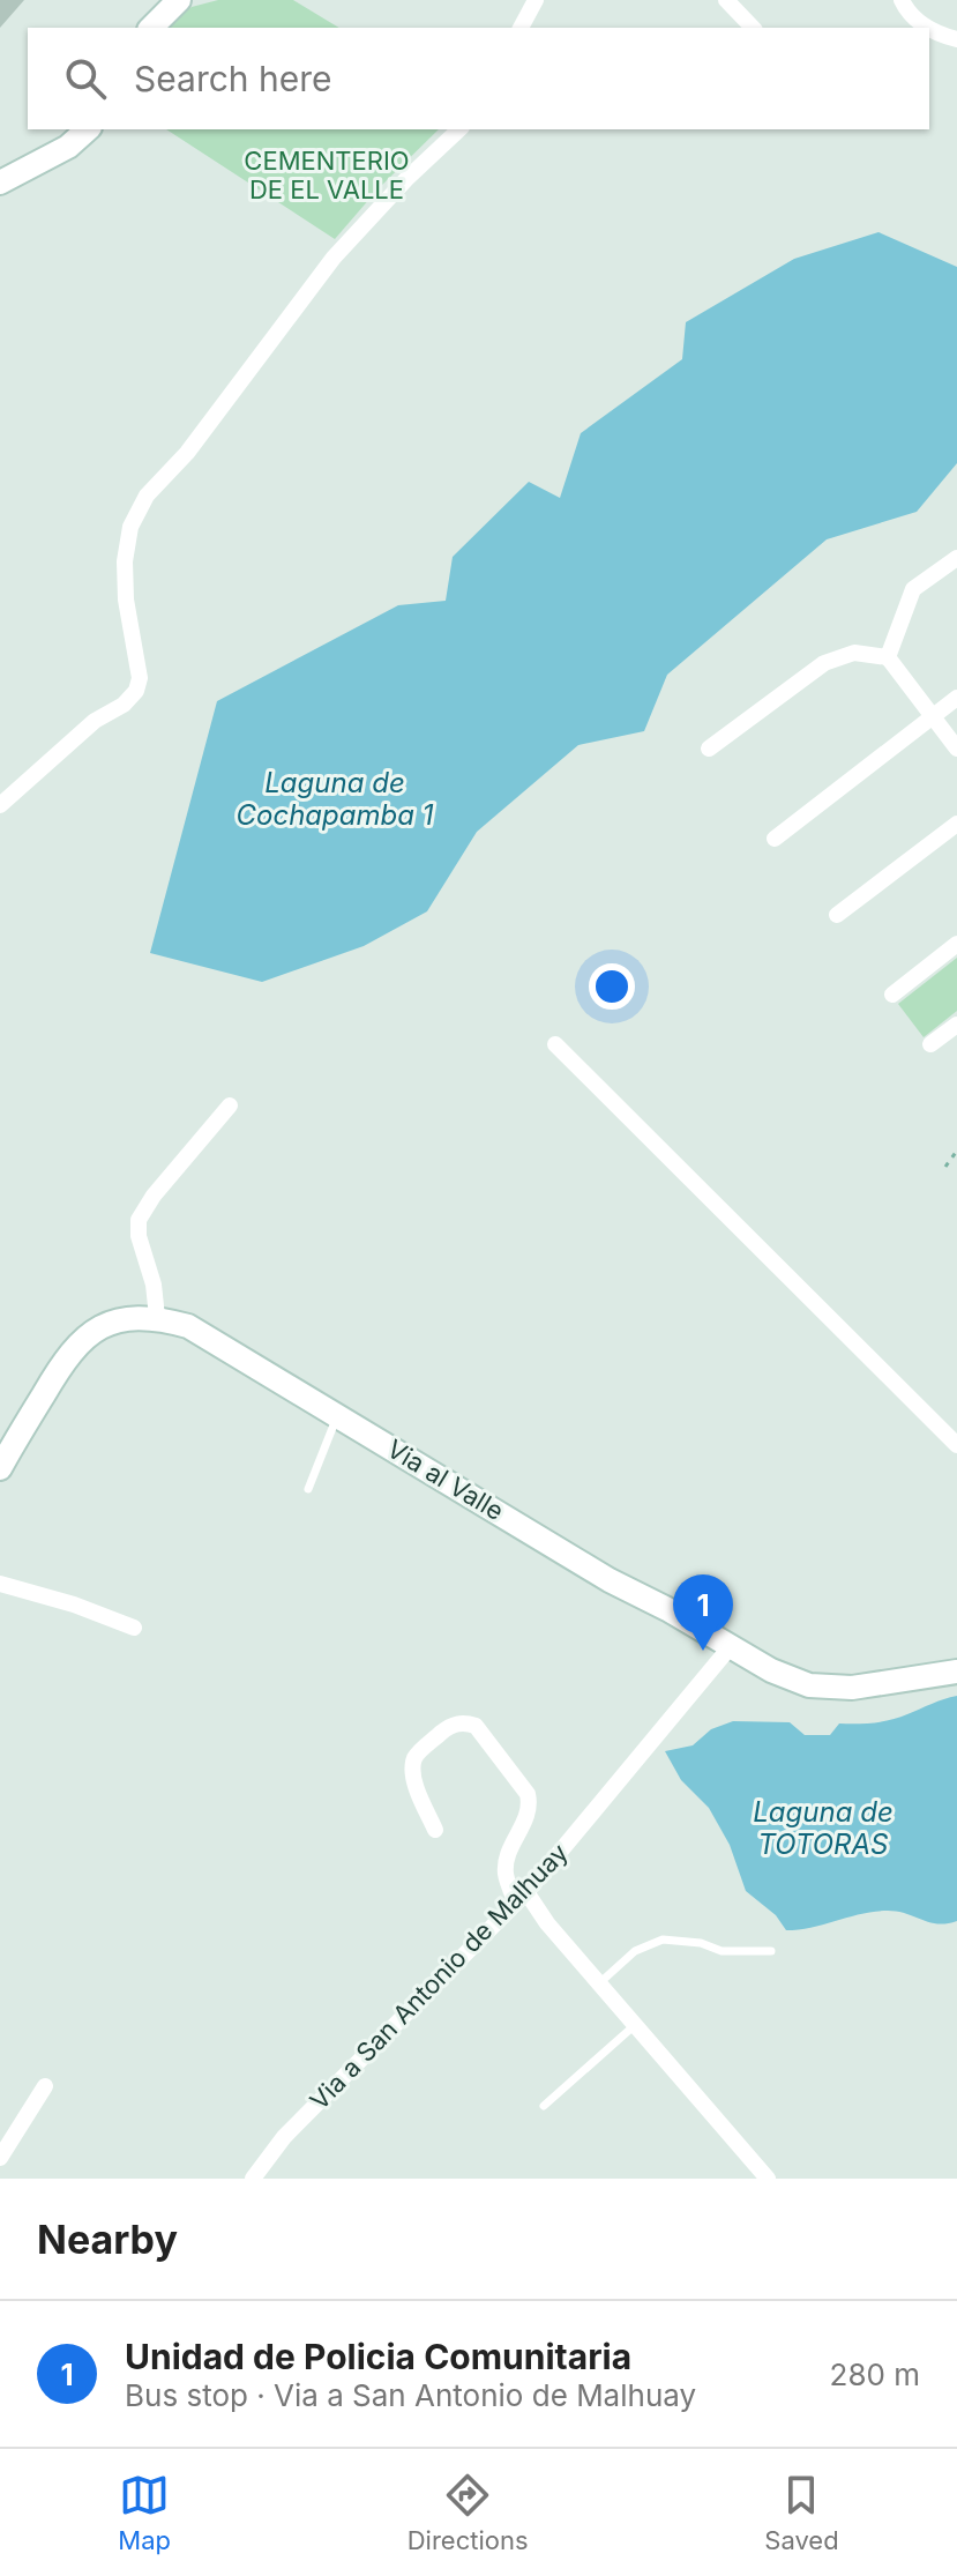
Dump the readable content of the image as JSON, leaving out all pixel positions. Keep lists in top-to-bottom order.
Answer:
{
  "streets": {
    "main road": ["Via al Valle"],
    "street": ["Via a San Antonio de Malhuay"]
  },
  "crossings": [
    ["Via al Valle", "Via a San Antonio de Malhuay"]
  ],
  "water": ["Laguna de Cochapamba 1", "Laguna de TOTORAS"],
  "parks": ["CEMENTERIO DE EL VALLE"],
  "page": {
    "search": "Search here",
    "pins": "1",
    "heading": "Nearby",
    "list": [
      {
        "mark": "1",
        "name": "Unidad de Policia Comunitaria",
        "note": "Bus stop · Via a San Antonio de Malhuay",
        "value": "280 m"
      }
    ],
    "nav": ["Map", "Directions", "Saved"]
  }
}
